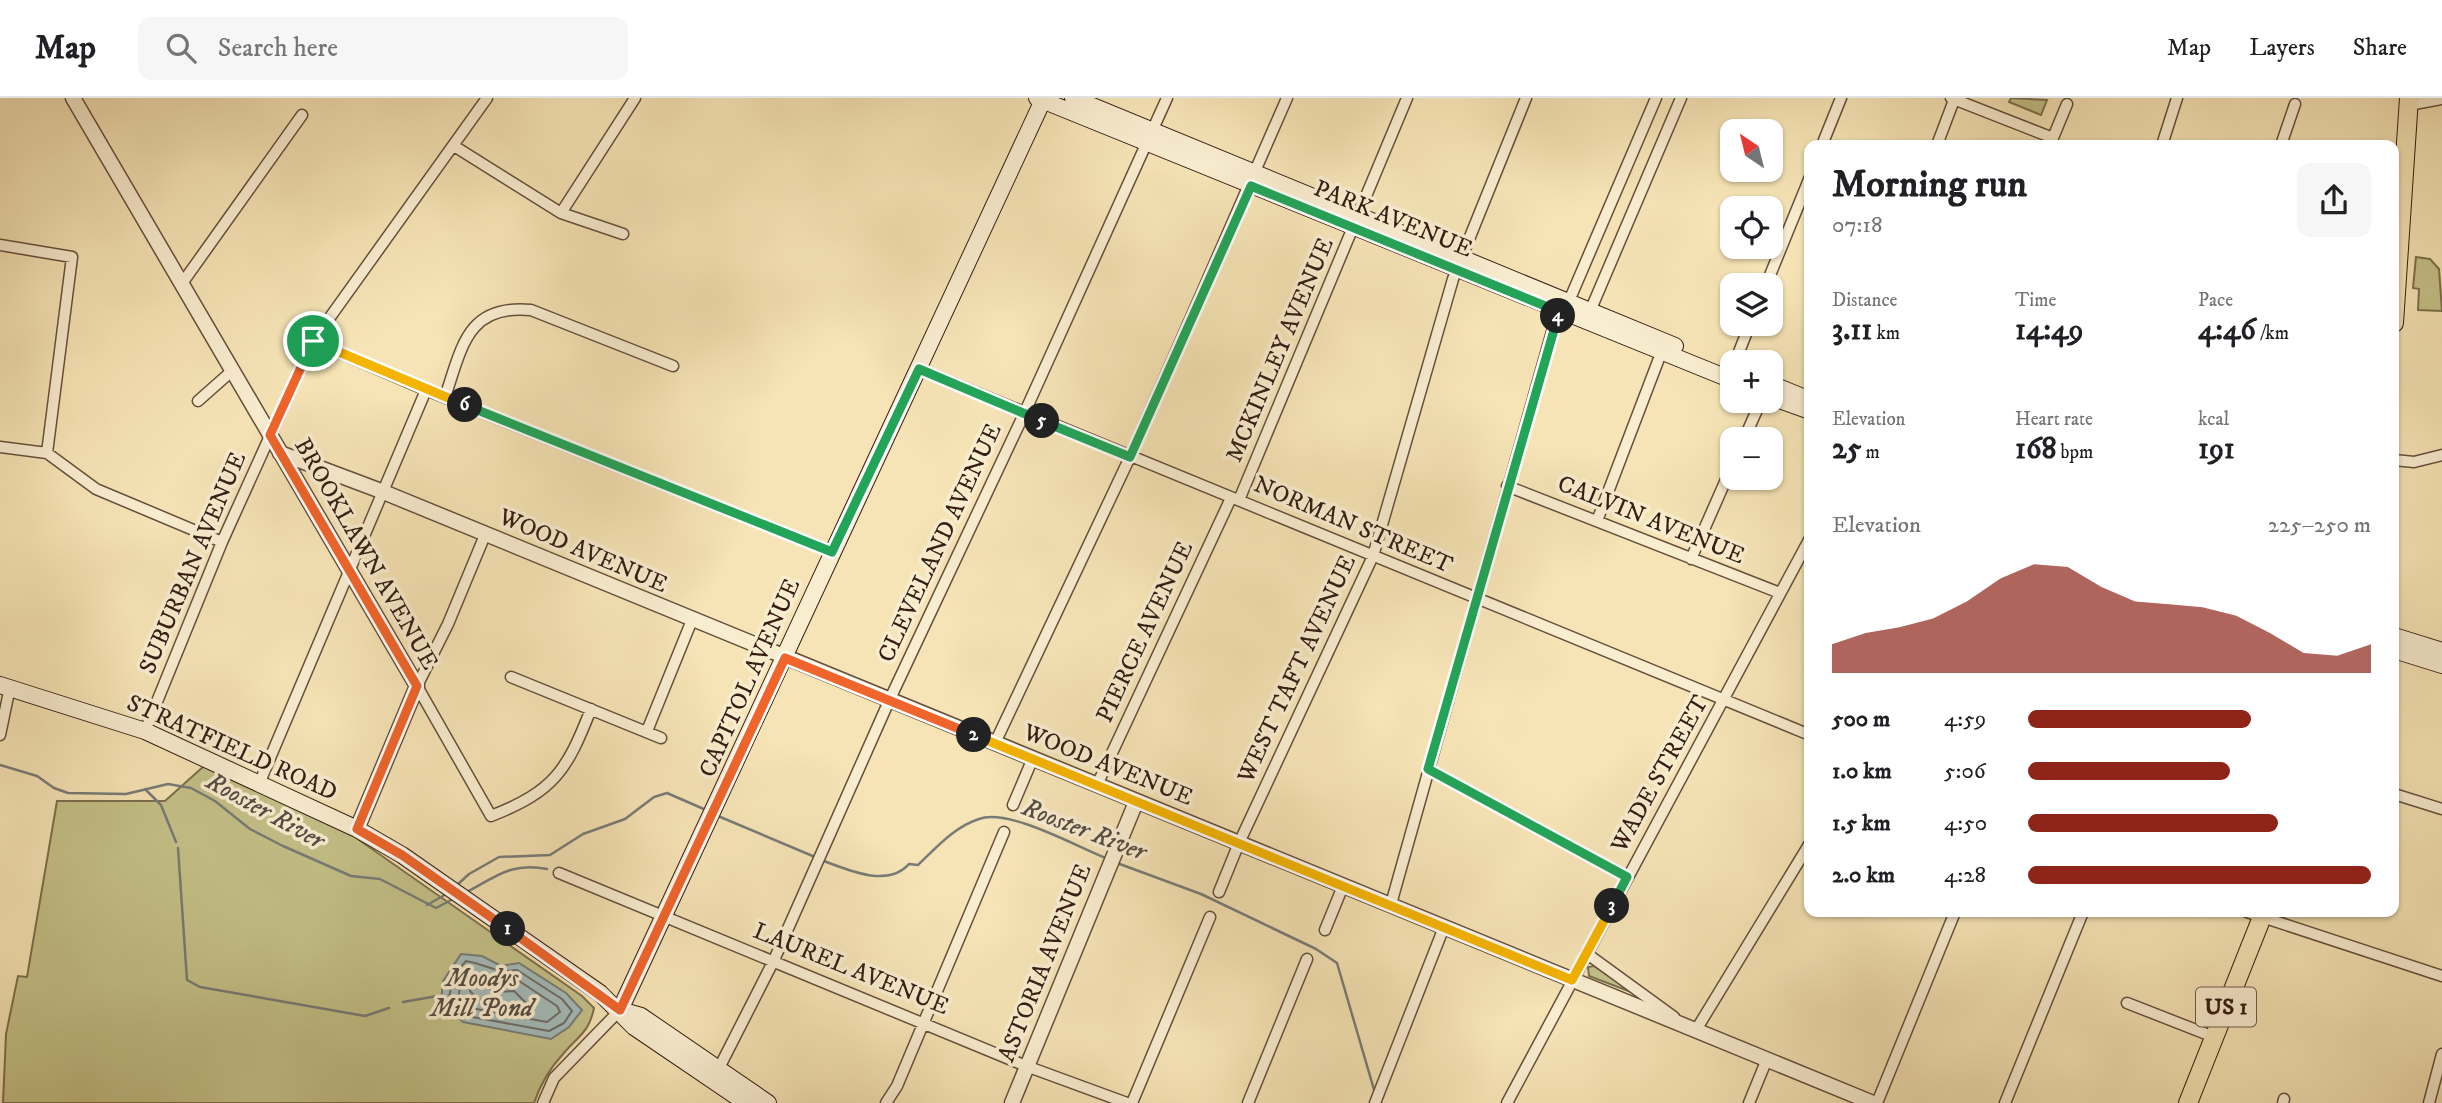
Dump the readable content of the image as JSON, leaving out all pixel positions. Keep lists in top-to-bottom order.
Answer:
{
  "streets": {
    "main road": [
      "PARK AVENUE",
      "CAPITOL AVENUE",
      "STRATFIELD ROAD",
      "US 1"
    ],
    "street": [
      "MCKINLEY AVENUE",
      "CALVIN AVENUE",
      "NORMAN STREET",
      "CLEVELAND AVENUE",
      "WOOD AVENUE",
      "BROOKLAWN AVENUE",
      "SUBURBAN AVENUE",
      "PIERCE AVENUE",
      "WEST TAFT AVENUE",
      "WADE STREET",
      "ASTORIA AVENUE",
      "LAUREL AVENUE"
    ]
  },
  "crossings": [
    ["PARK AVENUE", "MCKINLEY AVENUE"],
    ["PARK AVENUE", "CLEVELAND AVENUE"],
    ["PARK AVENUE", "WEST TAFT AVENUE"],
    ["PARK AVENUE", "CAPITOL AVENUE"],
    ["MCKINLEY AVENUE", "NORMAN STREET"],
    ["MCKINLEY AVENUE", "PIERCE AVENUE"],
    ["CALVIN AVENUE", "WADE STREET"],
    ["NORMAN STREET", "CLEVELAND AVENUE"],
    ["NORMAN STREET", "PIERCE AVENUE"],
    ["NORMAN STREET", "WEST TAFT AVENUE"],
    ["NORMAN STREET", "CAPITOL AVENUE"],
    ["NORMAN STREET", "WADE STREET"],
    ["CLEVELAND AVENUE", "WOOD AVENUE"],
    ["CLEVELAND AVENUE", "LAUREL AVENUE"],
    ["WOOD AVENUE", "BROOKLAWN AVENUE"],
    ["WOOD AVENUE", "PIERCE AVENUE"],
    ["WOOD AVENUE", "WEST TAFT AVENUE"],
    ["WOOD AVENUE", "CAPITOL AVENUE"],
    ["WOOD AVENUE", "WADE STREET"],
    ["WOOD AVENUE", "ASTORIA AVENUE"],
    ["BROOKLAWN AVENUE", "SUBURBAN AVENUE"],
    ["SUBURBAN AVENUE", "STRATFIELD ROAD"],
    ["CAPITOL AVENUE", "STRATFIELD ROAD"],
    ["CAPITOL AVENUE", "LAUREL AVENUE"],
    ["ASTORIA AVENUE", "LAUREL AVENUE"]
  ],
  "water": ["Rooster River", "Moodys Mill Pond"],
  "north": "top left",
  "page": {
    "header": "Map",
    "search": "Search here",
    "nav": ["Map", "Layers", "Share"],
    "map_buttons": ["+", "−"],
    "heading": ["Morning run", "07:18"],
    "stats": [
      ["Distance", "3.11 km"],
      ["Time", "14:49"],
      ["Pace", "4:46 /km"],
      ["Elevation", "25 m"],
      ["Heart rate", "168 bpm"],
      ["kcal", "191"]
    ],
    "pins": [
      "4",
      "6",
      "5",
      "2",
      "3",
      "1"
    ],
    "chart": ["Elevation", "225–250 m"],
    "list": [
      {
        "name": "500 m",
        "note": "4:59"
      },
      {
        "name": "1.0 km",
        "note": "5:06"
      },
      {
        "name": "1.5 km",
        "note": "4:50"
      },
      {
        "name": "2.0 km",
        "note": "4:28"
      }
    ]
  }
}
